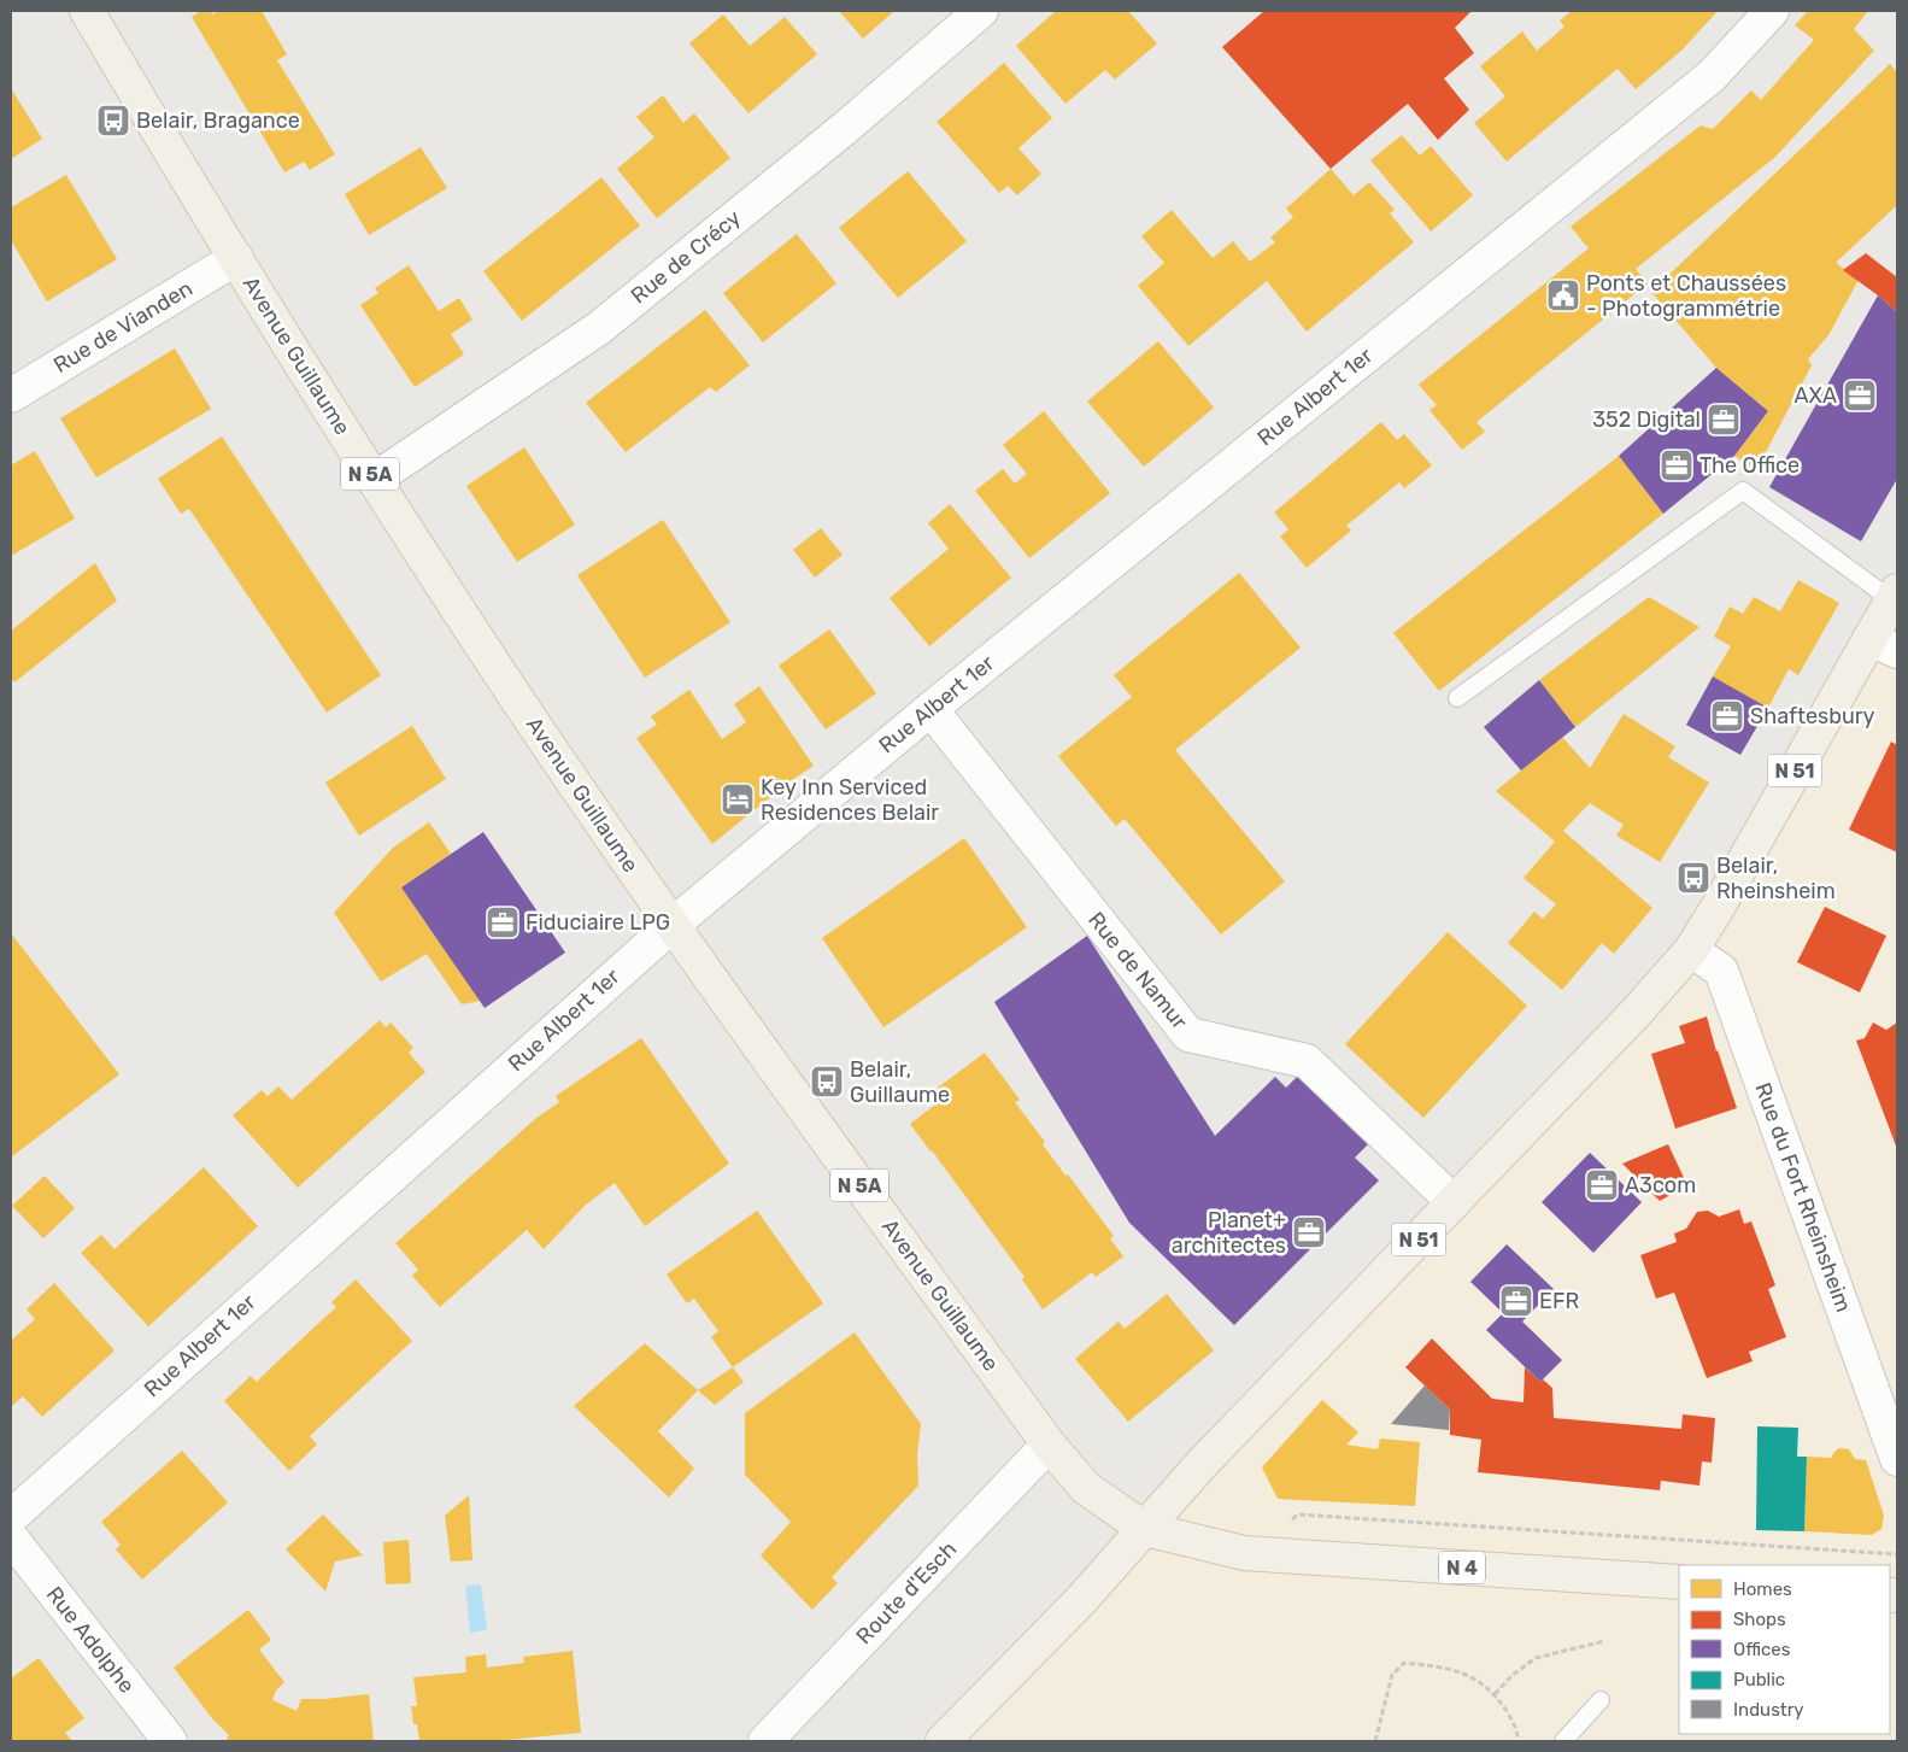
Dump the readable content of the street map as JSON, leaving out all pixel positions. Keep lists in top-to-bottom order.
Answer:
{
  "streets": {
    "main road": [
      "Avenue Guillaume",
      "N 5A",
      "N 51",
      "N 4"
    ],
    "street": [
      "Rue de Crécy",
      "Rue de Vianden",
      "Rue Albert 1er",
      "Rue de Namur",
      "Rue du Fort Rheinsheim",
      "Route d'Esch",
      "Rue Adolphe"
    ]
  },
  "crossings": [
    ["Rue de Crécy", "Avenue Guillaume"],
    ["Rue de Vianden", "Avenue Guillaume"],
    ["Avenue Guillaume", "Rue Albert 1er"],
    ["Avenue Guillaume", "N 51"],
    ["Avenue Guillaume", "N 4"],
    ["Avenue Guillaume", "Route d'Esch"],
    ["Rue Albert 1er", "Rue de Namur"],
    ["N 51", "Rue de Namur"],
    ["N 51", "Rue du Fort Rheinsheim"],
    ["N 51", "N 4"]
  ],
  "places": {
    "bus stop": ["Belair, Bragance", "Belair, Rheinsheim", "Belair, Guillaume"],
    "public building": ["Ponts et Chaussées - Photogrammétrie"],
    "office": [
      "AXA",
      "352 Digital",
      "The Office",
      "Shaftesbury",
      "Fiduciaire LPG",
      "A3com",
      "Planet+ architectes",
      "EFR"
    ],
    "hotel": ["Key Inn Serviced Residences Belair"]
  },
  "legend": [
    "Homes",
    "Shops",
    "Offices",
    "Public",
    "Industry"
  ]
}
